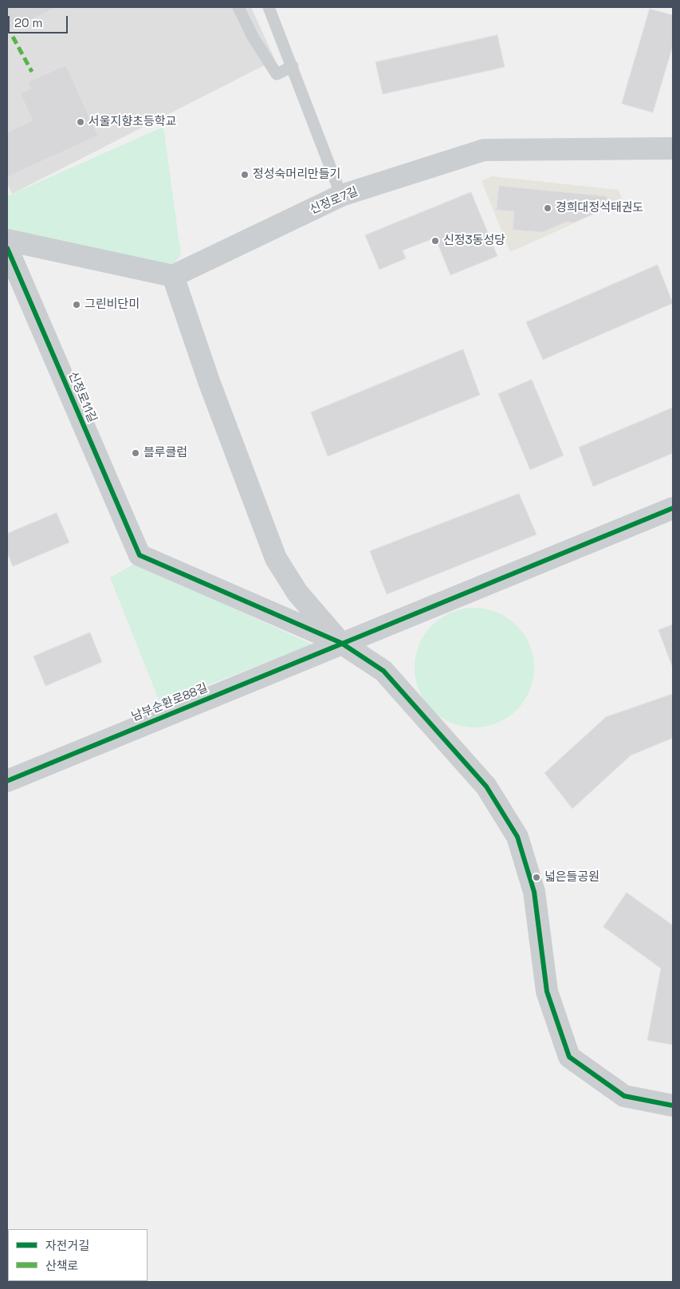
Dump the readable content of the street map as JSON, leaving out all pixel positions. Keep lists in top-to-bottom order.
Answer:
{
  "streets": {
    "street": ["신정로7길", "신정로11길", "남부순환로88길"]
  },
  "crossings": [
    ["신정로11길", "남부순환로88길"]
  ],
  "places": [
    "서울지향초등학교",
    "정성숙머리만들기",
    "경희대정석태권도",
    "신정3동성당",
    "그린비단미",
    "블루클럽",
    "넓은들공원"
  ],
  "legend": ["자전거길", "산책로"],
  "scale_bar": "20 m"
}
